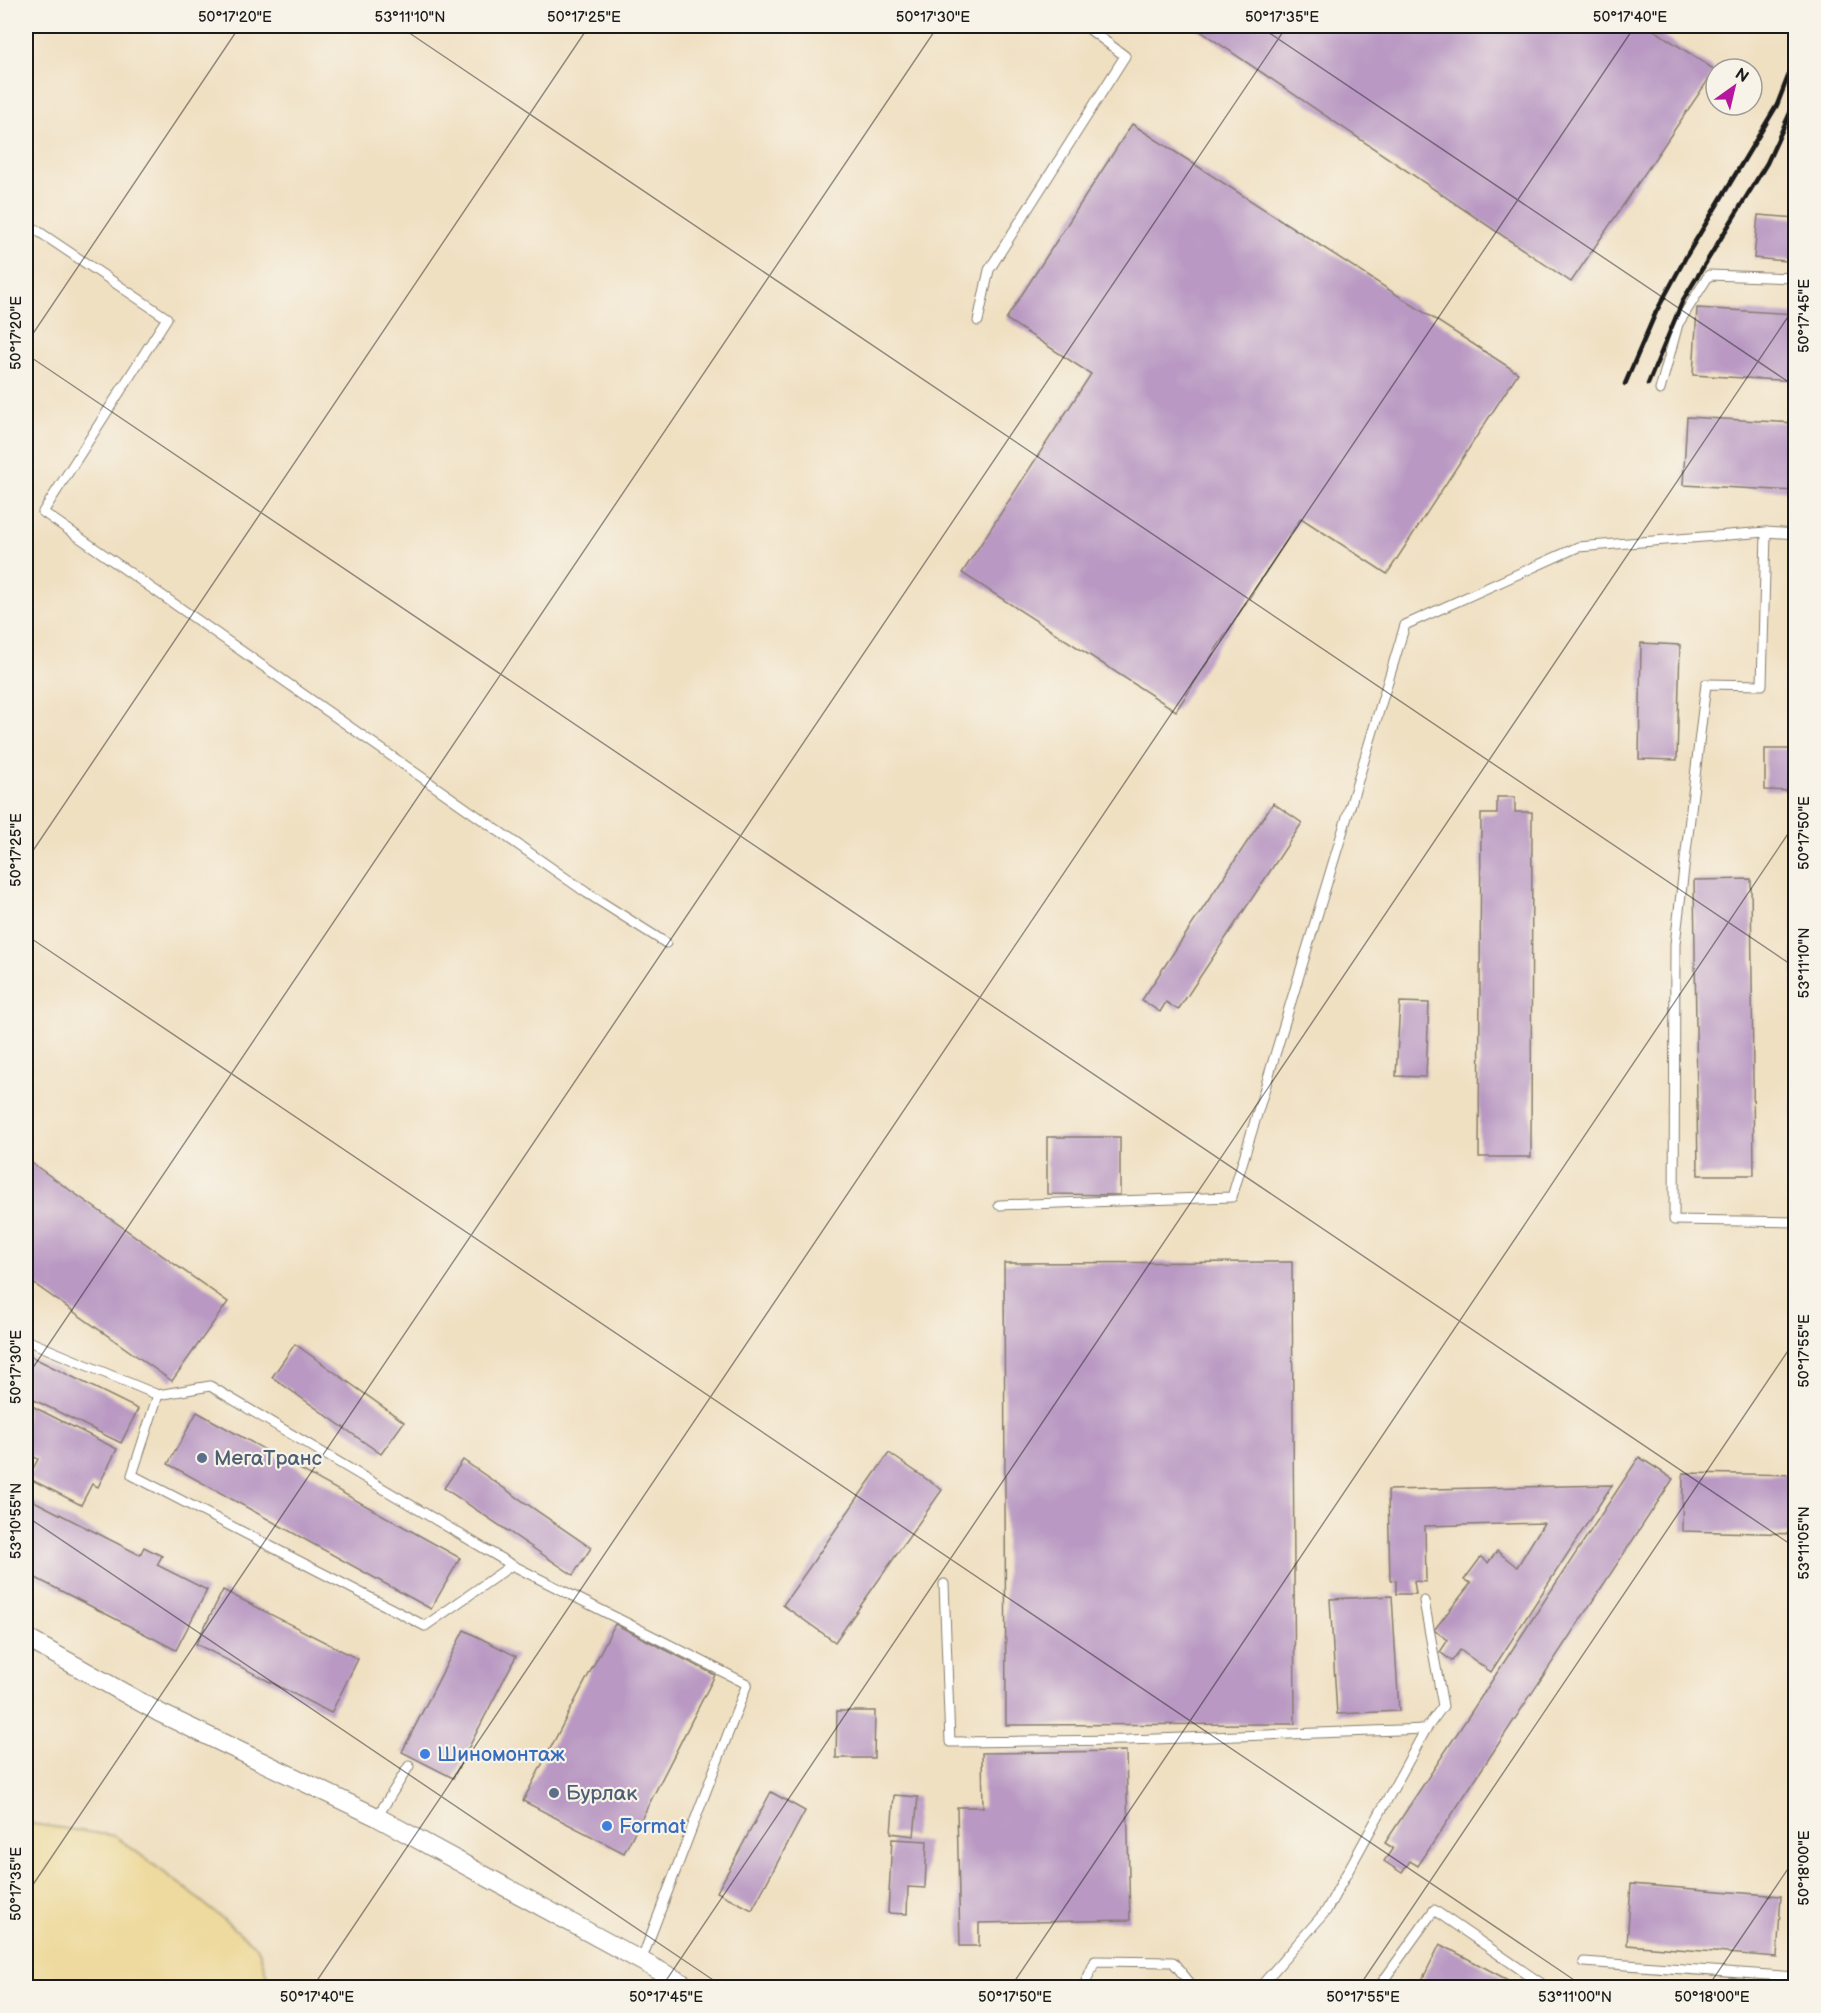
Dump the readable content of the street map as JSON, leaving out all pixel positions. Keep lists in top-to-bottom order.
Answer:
{
  "places": [
    "МегаТранс",
    "Шиномонтаж",
    "Бурлак",
    "Format"
  ],
  "north": "top right",
  "coordinates": [
    "50°17'20\"E",
    "53°11'10\"N",
    "50°17'25\"E",
    "50°17'30\"E",
    "50°17'35\"E",
    "50°17'40\"E",
    "50°17'45\"E",
    "50°17'50\"E",
    "50°17'55\"E",
    "53°10'55\"N",
    "53°11'05\"N",
    "50°18'00\"E",
    "53°11'00\"N"
  ]
}
